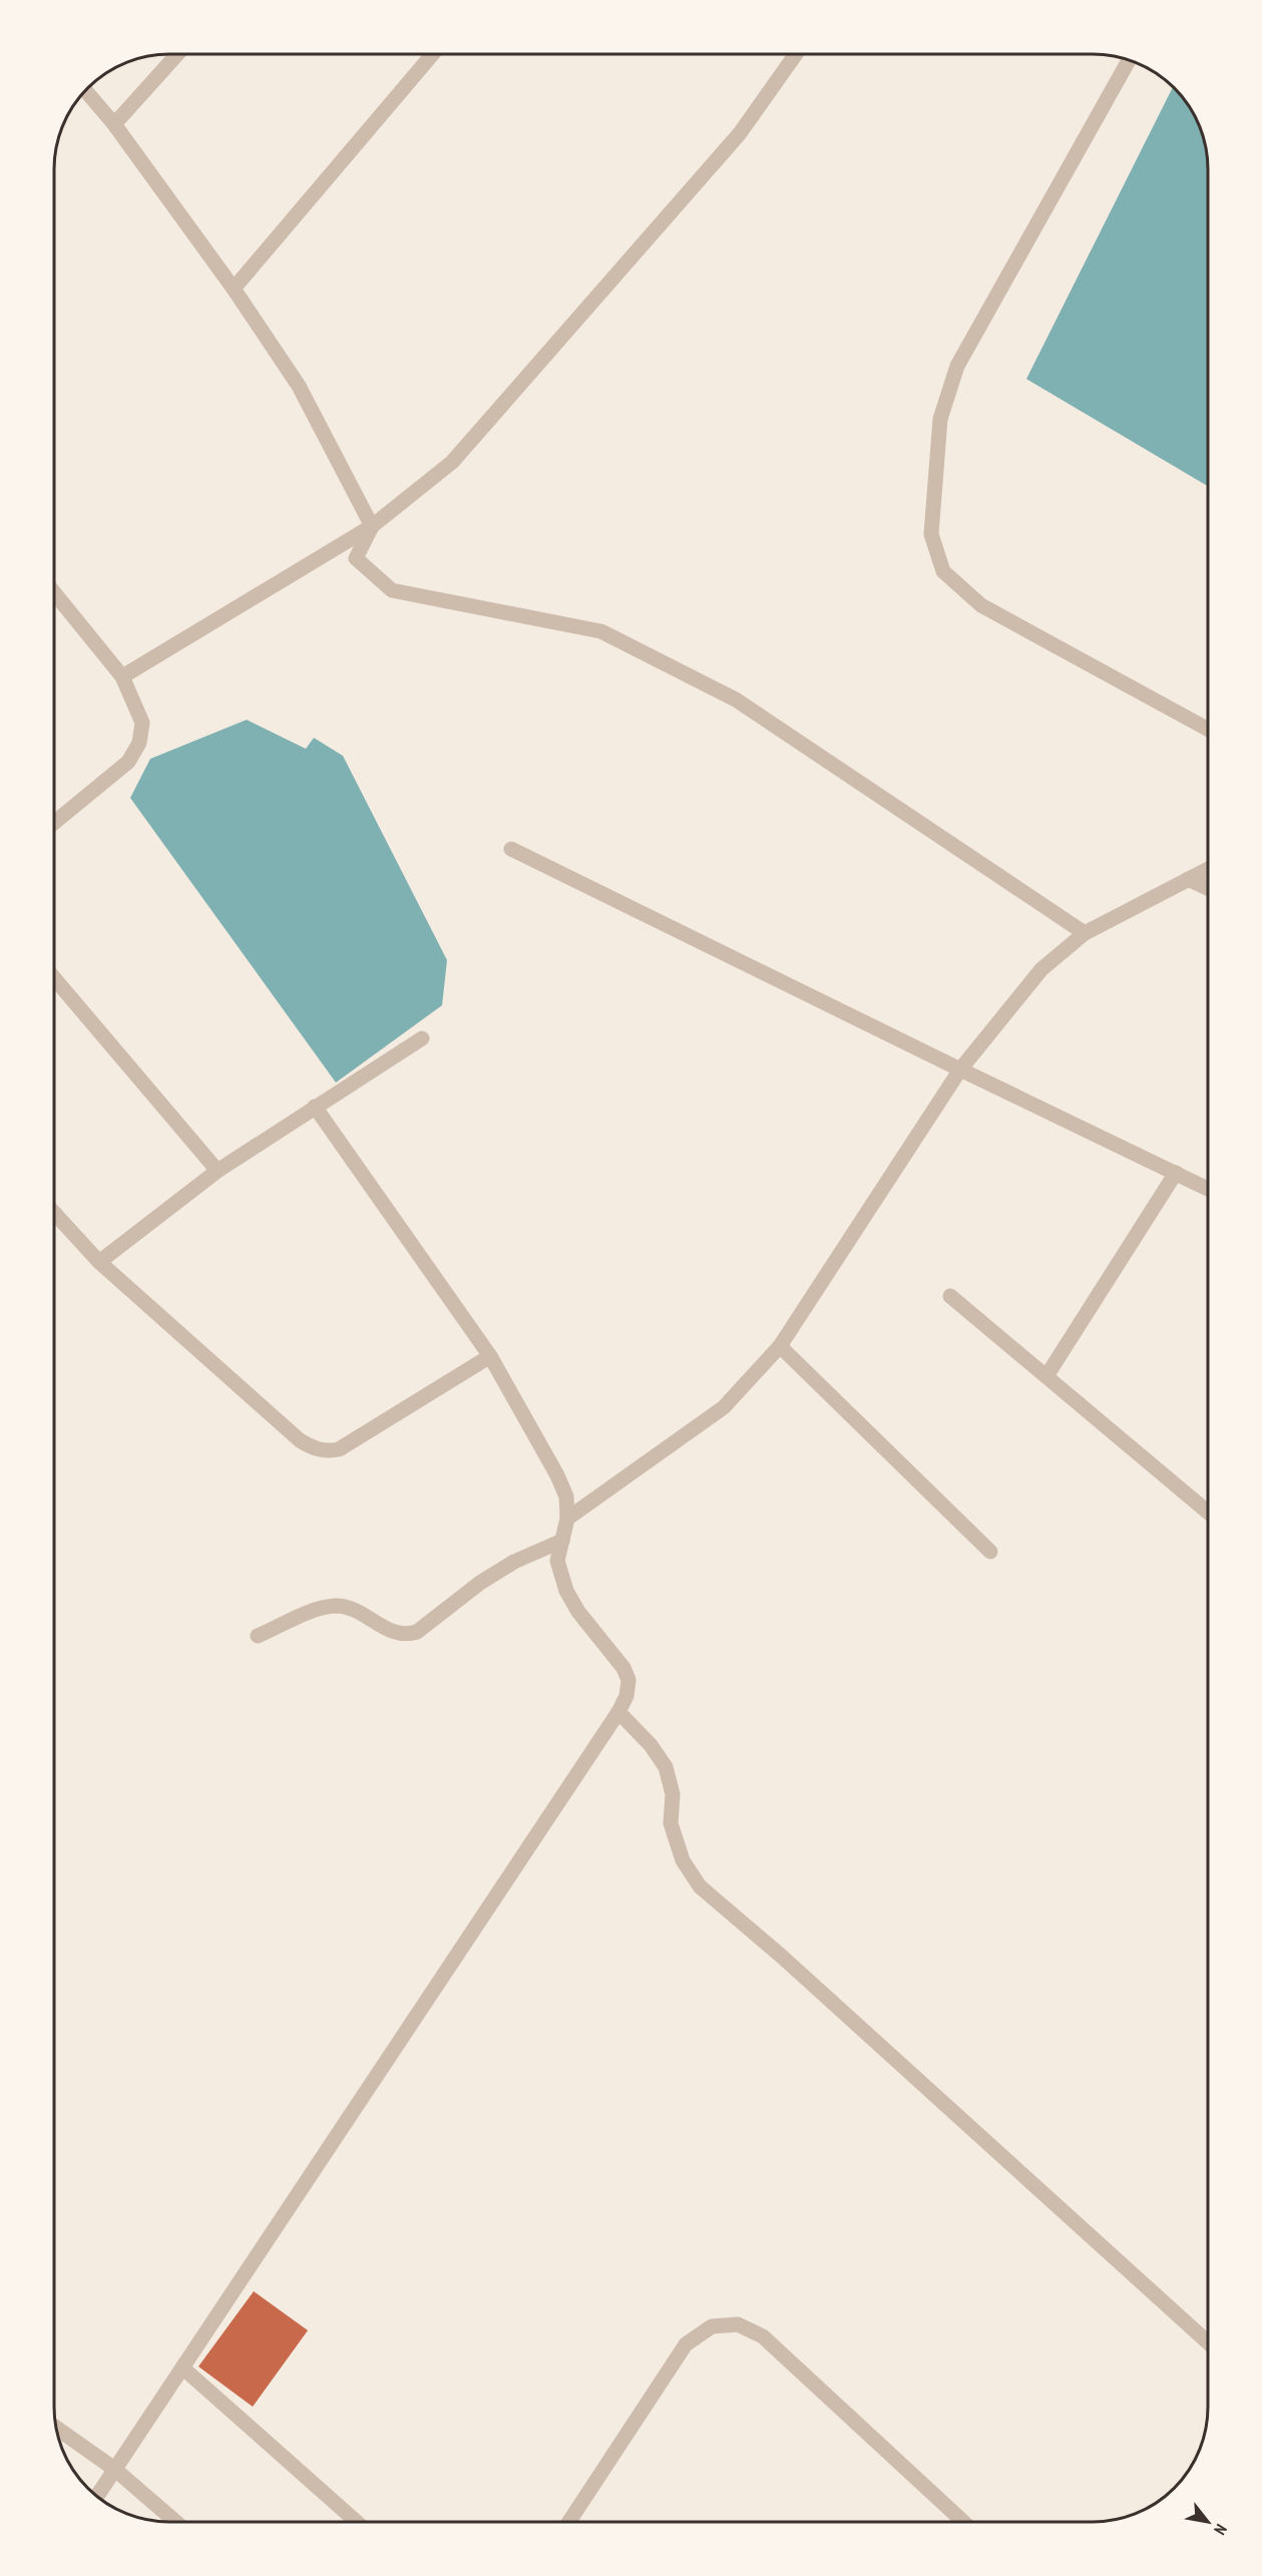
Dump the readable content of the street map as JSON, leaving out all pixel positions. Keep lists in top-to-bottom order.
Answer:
{
  "north": "bottom right"
}
